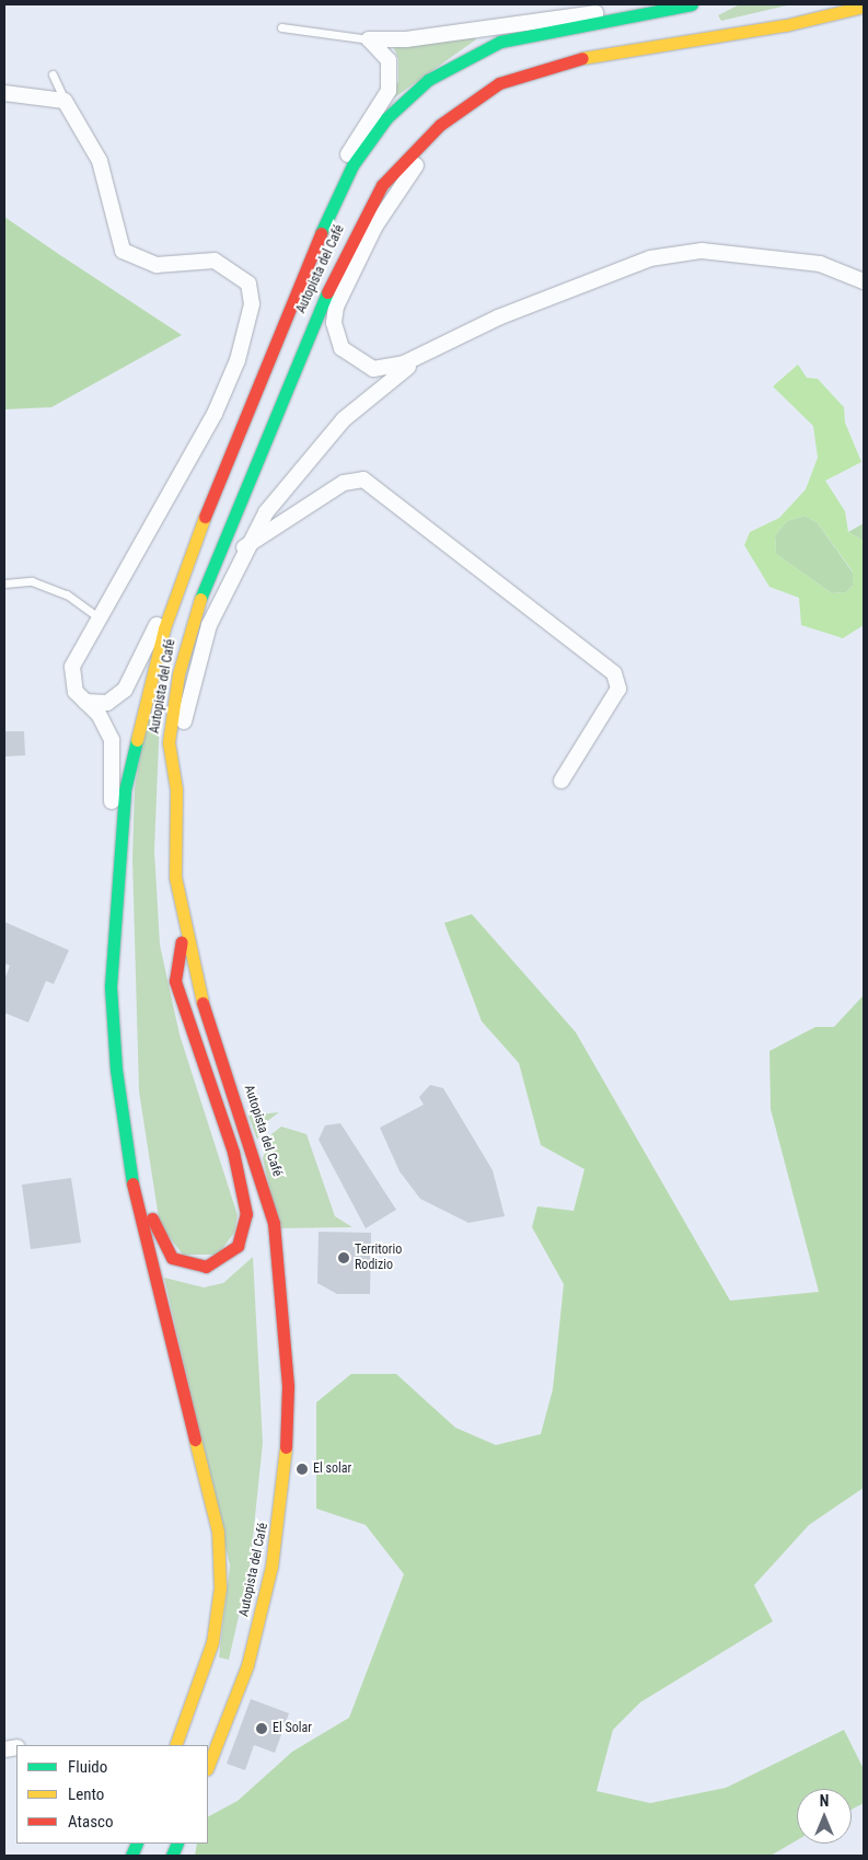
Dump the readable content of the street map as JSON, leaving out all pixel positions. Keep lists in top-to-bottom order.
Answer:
{
  "streets": {
    "highway": ["Autopista del Café"]
  },
  "places": ["Territorio Rodizio", "El solar", "El Solar"],
  "legend": ["Fluido", "Lento", "Atasco"],
  "north": "top"
}
